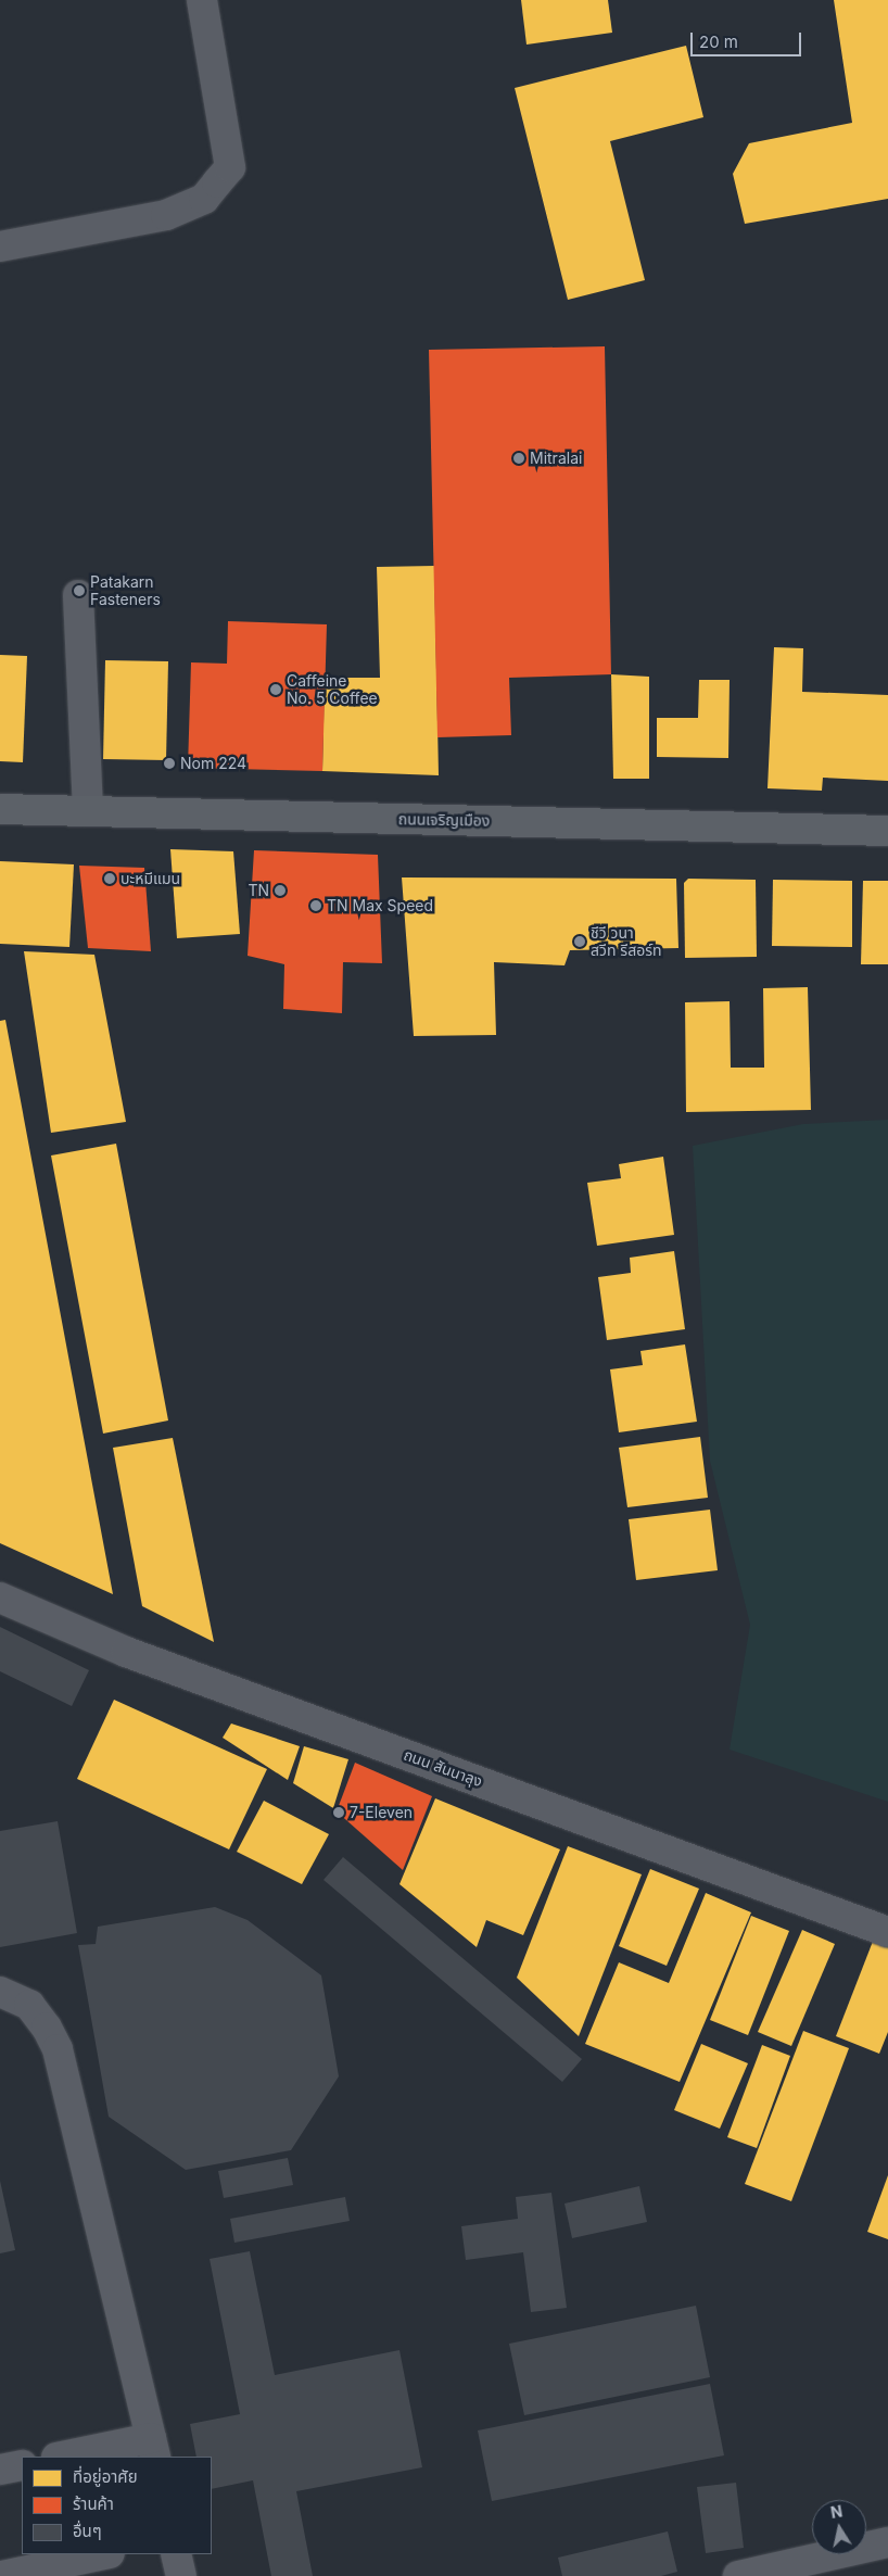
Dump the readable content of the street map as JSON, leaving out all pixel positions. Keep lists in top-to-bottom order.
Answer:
{
  "streets": {
    "main road": ["ถนนเจริญเมือง"],
    "street": ["ถนน สันนาลุง"]
  },
  "places": [
    "Mitralai",
    "Patakarn Fasteners",
    "Caffeine No. 5 Coffee",
    "Nom 224",
    "บะหมีแมน",
    "TN",
    "TN Max Speed",
    "ชีวี วนา สวีท รีสอร์ท",
    "7-Eleven"
  ],
  "legend": ["ที่อยู่อาศัย", "ร้านค้า", "อื่นๆ"],
  "scale_bar": "20 m",
  "north": "top"
}
